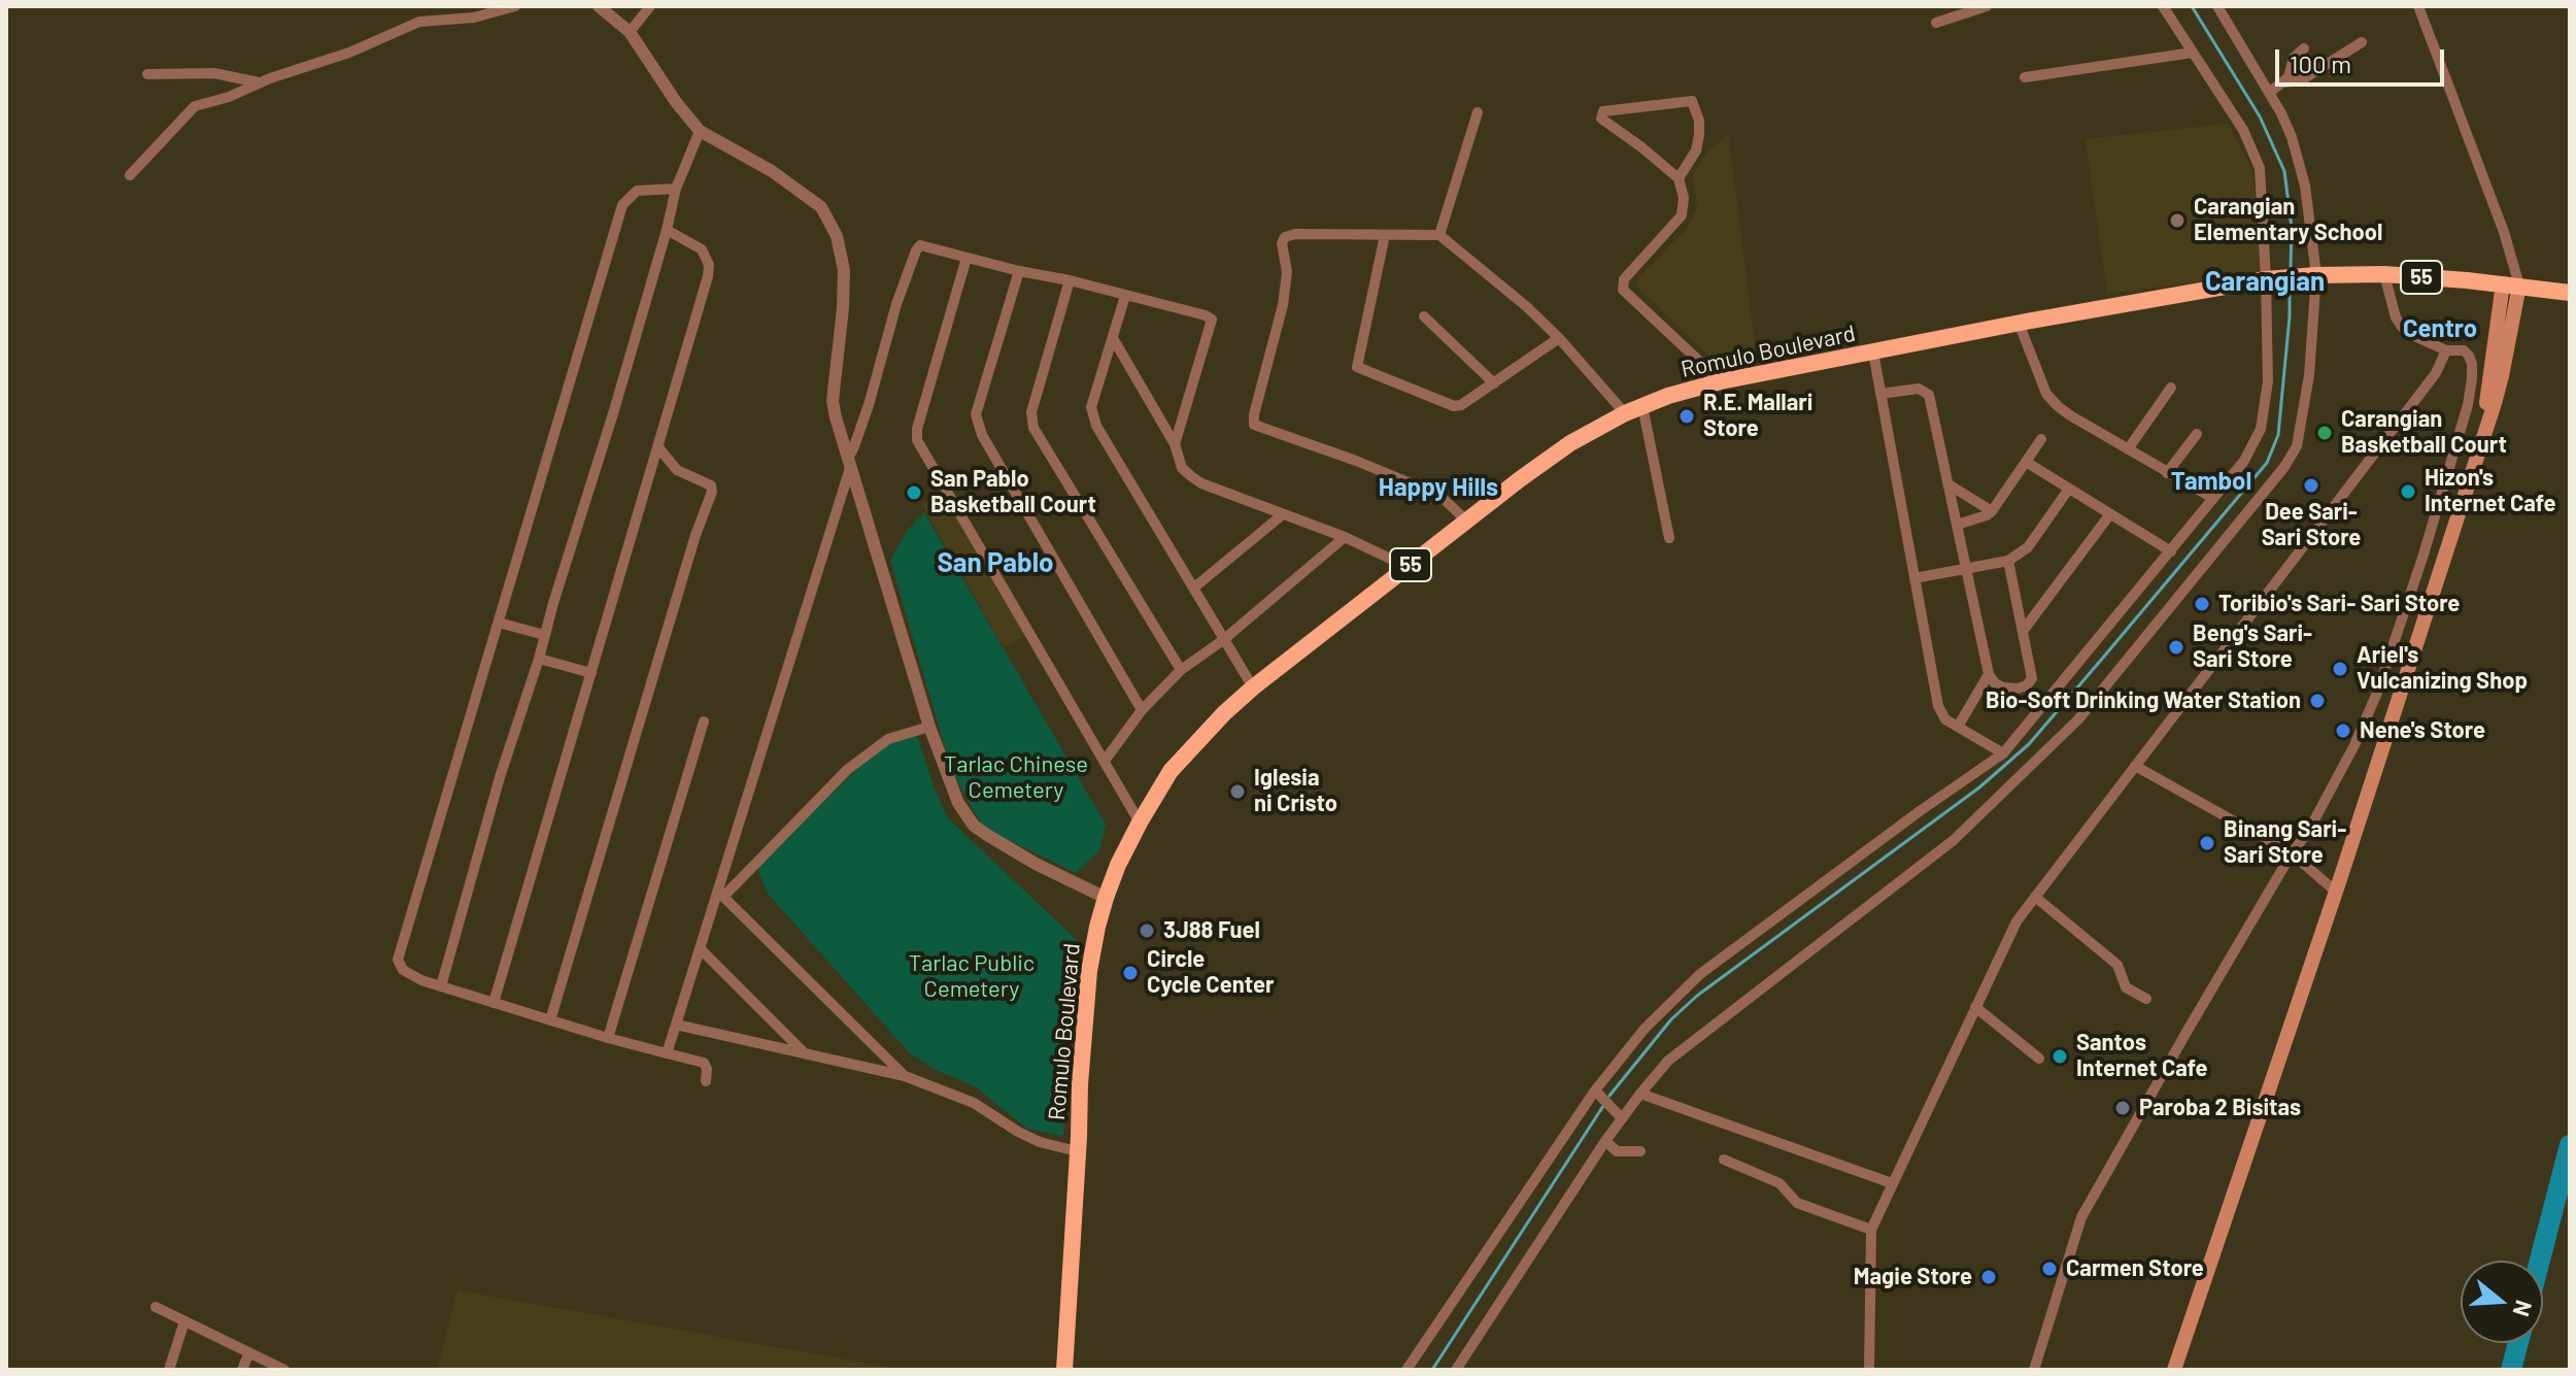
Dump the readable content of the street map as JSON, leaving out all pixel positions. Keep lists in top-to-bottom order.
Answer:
{
  "streets": {
    "highway": ["55", "Romulo Boulevard"]
  },
  "districts": [
    "Carangian",
    "Centro",
    "Tambol",
    "Happy Hills",
    "San Pablo"
  ],
  "parks": ["Tarlac Chinese Cemetery", "Tarlac Public Cemetery"],
  "places": [
    "Carangian Elementary School",
    "R.E. Mallari Store",
    "Carangian Basketball Court",
    "Dee Sari- Sari Store",
    "Hizon's Internet Cafe",
    "San Pablo Basketball Court",
    "Toribio's Sari- Sari Store",
    "Beng's Sari- Sari Store",
    "Ariel's Vulcanizing Shop",
    "Bio-Soft Drinking Water Station",
    "Nene's Store",
    "Iglesia ni Cristo",
    "Binang Sari- Sari Store",
    "3J88 Fuel",
    "Circle Cycle Center",
    "Santos Internet Cafe",
    "Paroba 2 Bisitas",
    "Carmen Store",
    "Magie Store"
  ],
  "scale_bar": "100 m",
  "north": "right"
}
